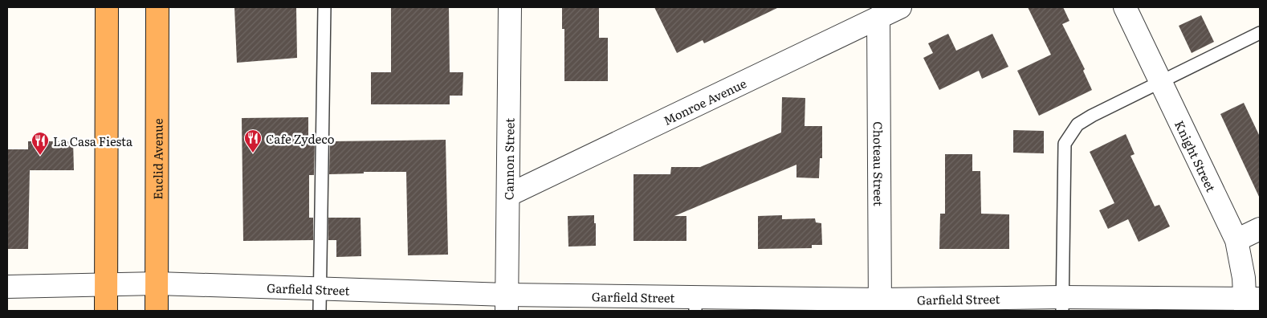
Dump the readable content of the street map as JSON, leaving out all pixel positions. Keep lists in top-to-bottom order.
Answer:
{
  "streets": {
    "highway": ["Euclid Avenue"],
    "street": [
      "Monroe Avenue",
      "Knight Street",
      "Cannon Street",
      "Choteau Street",
      "Garfield Street"
    ]
  },
  "crossings": [
    ["Monroe Avenue", "Cannon Street"],
    ["Monroe Avenue", "Choteau Street"],
    ["Knight Street", "Garfield Street"],
    ["Euclid Avenue", "Garfield Street"],
    ["Cannon Street", "Garfield Street"],
    ["Choteau Street", "Garfield Street"]
  ],
  "places": {
    "restaurant": ["Cafe Zydeco", "La Casa Fiesta"]
  }
}
